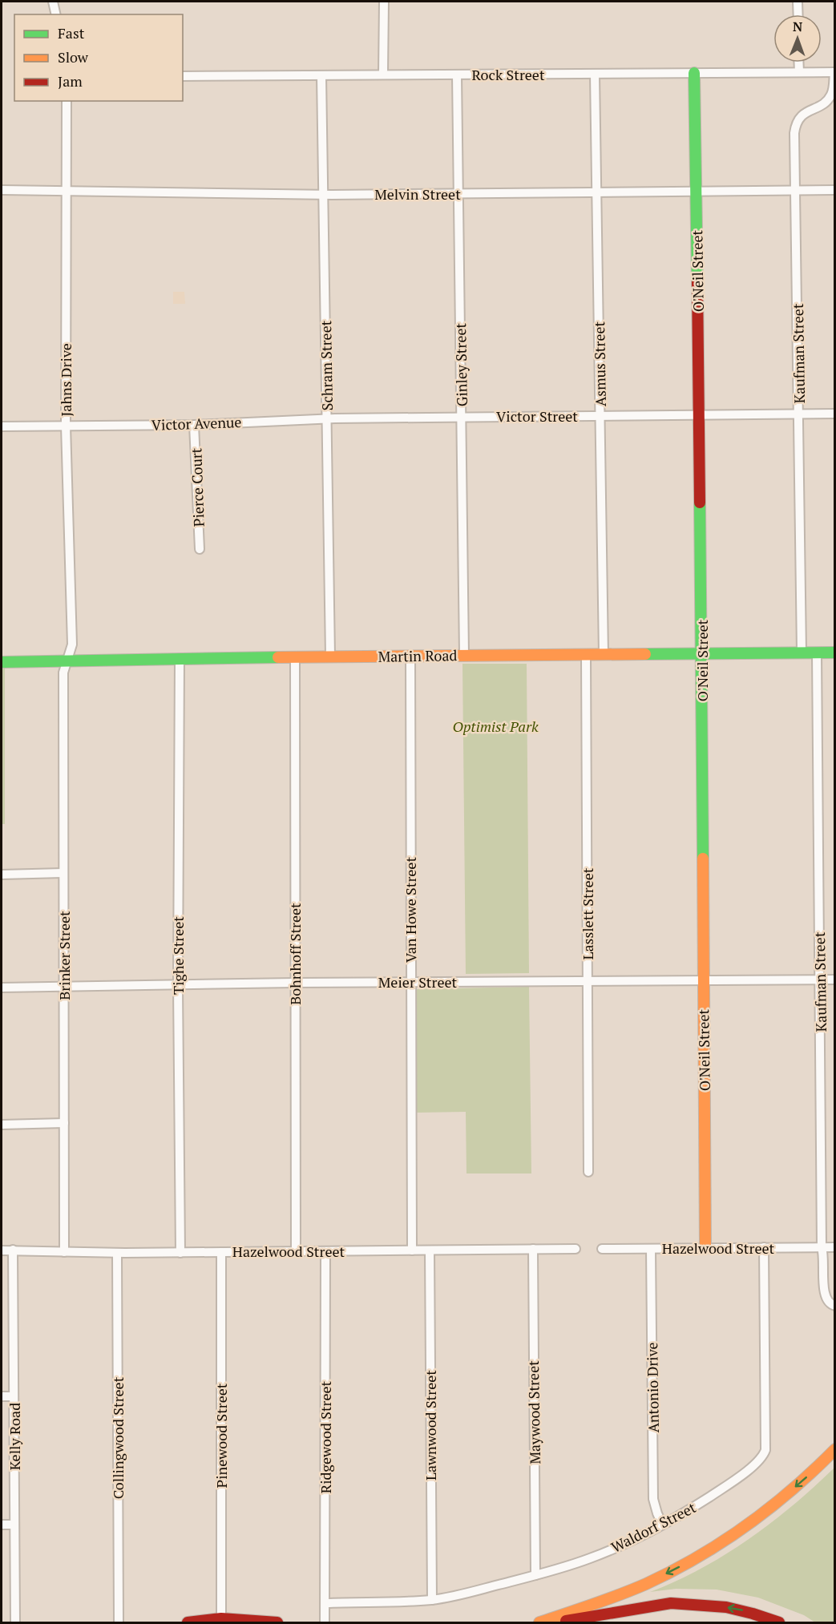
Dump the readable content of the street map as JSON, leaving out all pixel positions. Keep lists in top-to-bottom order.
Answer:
{
  "streets": {
    "main road": ["O'Neil Street", "Martin Road"],
    "street": [
      "Rock Street",
      "Melvin Street",
      "Kaufman Street",
      "Asmus Street",
      "Ginley Street",
      "Schram Street",
      "Jahns Drive",
      "Victor Street",
      "Victor Avenue",
      "Pierce Court",
      "Van Howe Street",
      "Lasslett Street",
      "Bohnhoff Street",
      "Brinker Street",
      "Tighe Street",
      "Meier Street",
      "Hazelwood Street",
      "Antonio Drive",
      "Maywood Street",
      "Lawnwood Street",
      "Pinewood Street",
      "Kelly Road",
      "Ridgewood Street",
      "Collingwood Street",
      "Waldorf Street"
    ]
  },
  "crossings": [
    ["Rock Street", "O'Neil Street"],
    ["Rock Street", "Kaufman Street"],
    ["Rock Street", "Asmus Street"],
    ["Rock Street", "Ginley Street"],
    ["Rock Street", "Schram Street"],
    ["Melvin Street", "O'Neil Street"],
    ["Melvin Street", "Kaufman Street"],
    ["Melvin Street", "Asmus Street"],
    ["Melvin Street", "Ginley Street"],
    ["Melvin Street", "Schram Street"],
    ["Melvin Street", "Jahns Drive"],
    ["O'Neil Street", "Victor Street"],
    ["O'Neil Street", "Martin Road"],
    ["O'Neil Street", "Meier Street"],
    ["O'Neil Street", "Hazelwood Street"],
    ["Kaufman Street", "Victor Street"],
    ["Kaufman Street", "Martin Road"],
    ["Kaufman Street", "Meier Street"],
    ["Kaufman Street", "Hazelwood Street"],
    ["Asmus Street", "Victor Street"],
    ["Asmus Street", "Martin Road"],
    ["Ginley Street", "Victor Street"],
    ["Ginley Street", "Martin Road"],
    ["Schram Street", "Victor Street"],
    ["Schram Street", "Victor Avenue"],
    ["Schram Street", "Martin Road"],
    ["Jahns Drive", "Victor Avenue"],
    ["Jahns Drive", "Martin Road"],
    ["Jahns Drive", "Brinker Street"],
    ["Victor Street", "Victor Avenue"],
    ["Victor Avenue", "Pierce Court"],
    ["Martin Road", "Van Howe Street"],
    ["Martin Road", "Lasslett Street"],
    ["Martin Road", "Bohnhoff Street"],
    ["Martin Road", "Brinker Street"],
    ["Martin Road", "Tighe Street"],
    ["Van Howe Street", "Meier Street"],
    ["Van Howe Street", "Hazelwood Street"],
    ["Lasslett Street", "Meier Street"],
    ["Bohnhoff Street", "Meier Street"],
    ["Bohnhoff Street", "Hazelwood Street"],
    ["Brinker Street", "Meier Street"],
    ["Brinker Street", "Hazelwood Street"],
    ["Tighe Street", "Meier Street"],
    ["Tighe Street", "Hazelwood Street"],
    ["Hazelwood Street", "Antonio Drive"],
    ["Hazelwood Street", "Maywood Street"],
    ["Hazelwood Street", "Lawnwood Street"],
    ["Hazelwood Street", "Pinewood Street"],
    ["Hazelwood Street", "Kelly Road"],
    ["Hazelwood Street", "Ridgewood Street"],
    ["Hazelwood Street", "Collingwood Street"],
    ["Hazelwood Street", "Waldorf Street"],
    ["Antonio Drive", "Waldorf Street"],
    ["Maywood Street", "Waldorf Street"],
    ["Lawnwood Street", "Waldorf Street"],
    ["Ridgewood Street", "Waldorf Street"]
  ],
  "parks": ["Optimist Park"],
  "legend": ["Fast", "Slow", "Jam"],
  "north": "top"
}
